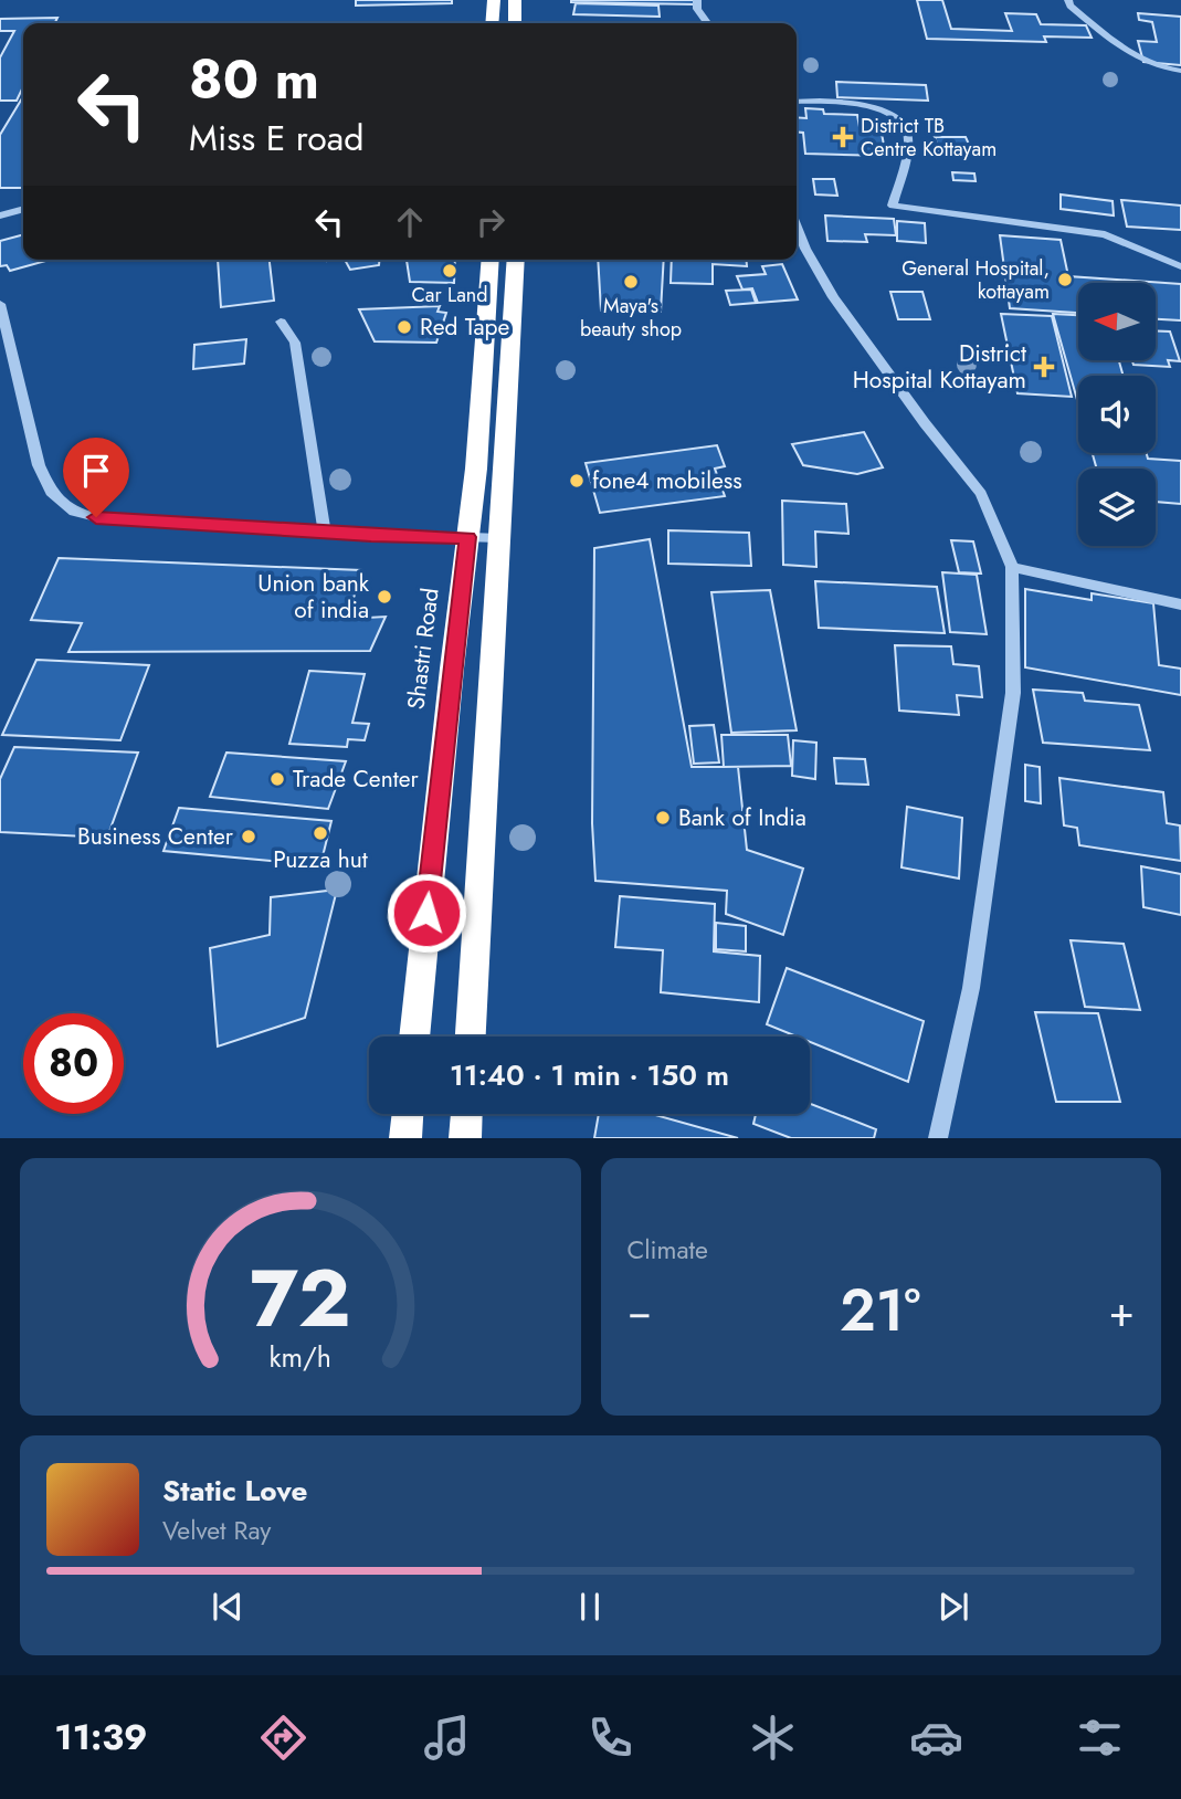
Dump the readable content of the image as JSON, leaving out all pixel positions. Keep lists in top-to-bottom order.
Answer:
{
  "streets": {
    "highway": ["Shastri Road"]
  },
  "places": {
    "health": ["District TB Centre Kottayam", "District Hospital Kottayam"],
    "other": [
      "Car Land",
      "General Hospital, kottayam",
      "Maya's beauty shop",
      "Red Tape",
      "fone4 mobiless",
      "Union bank of india",
      "Trade Center",
      "Bank of India",
      "Puzza hut",
      "Business Center"
    ]
  },
  "north": "left",
  "page": {
    "turn": ["80 m", "Miss E road"],
    "limit": "80",
    "trip": "11:40 · 1 min · 150 m",
    "tile": "Climate",
    "heat": ["−", "21°", "+"],
    "song": ["Static Love", "Velvet Ray"],
    "tabs": "11:39",
    "gauge": ["72", "km/h"]
  }
}
